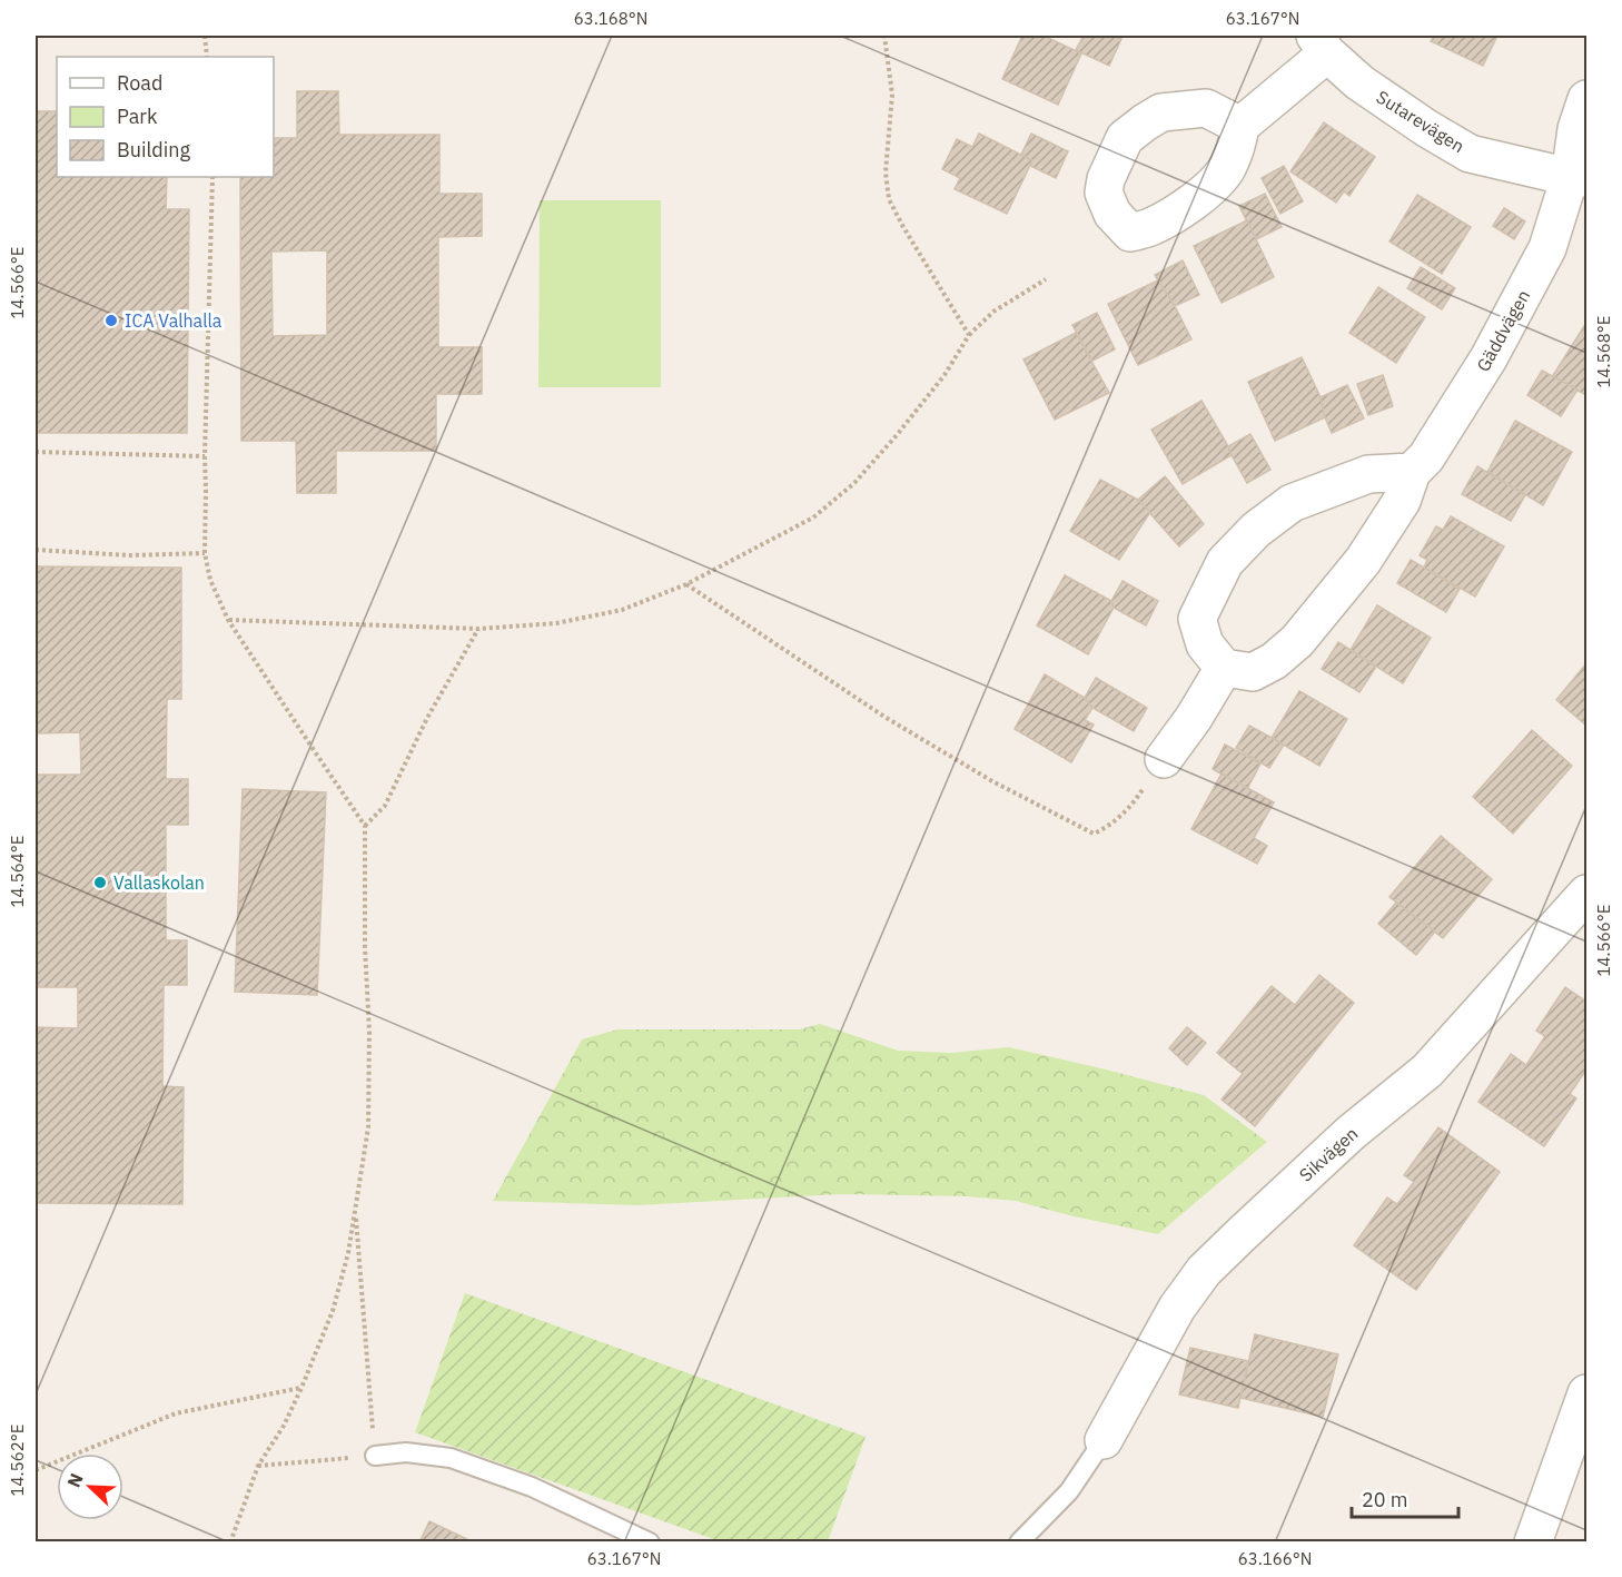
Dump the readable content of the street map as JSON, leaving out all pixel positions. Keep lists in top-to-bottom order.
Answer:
{
  "streets": {
    "street": ["Sutarevägen", "Gäddvägen", "Sikvägen"]
  },
  "crossings": [
    ["Sutarevägen", "Gäddvägen"]
  ],
  "places": ["ICA Valhalla", "Vallaskolan"],
  "legend": ["Road", "Park", "Building"],
  "scale_bar": "20 m",
  "north": "top left",
  "coordinates": [
    "63.168°N",
    "63.167°N",
    "14.566°E",
    "14.568°E",
    "14.564°E",
    "14.562°E",
    "63.166°N"
  ]
}
